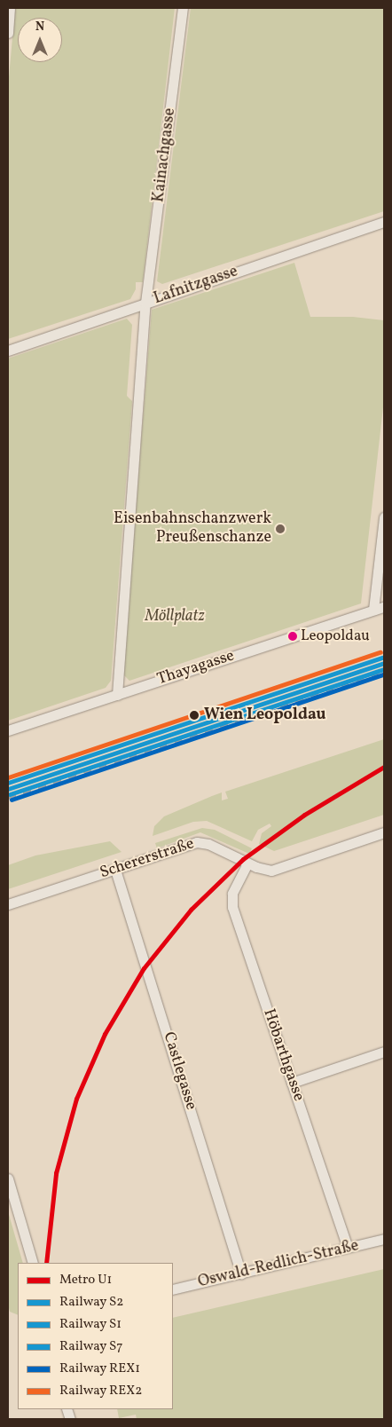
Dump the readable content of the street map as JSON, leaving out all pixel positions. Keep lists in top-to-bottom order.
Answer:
{
  "streets": {
    "street": [
      "Kainachgasse",
      "Lafnitzgasse",
      "Thayagasse",
      "Schererstraße",
      "Höbarthgasse",
      "Castlegasse",
      "Oswald-Redlich-Straße"
    ]
  },
  "crossings": [
    ["Kainachgasse", "Lafnitzgasse"],
    ["Schererstraße", "Höbarthgasse"],
    ["Schererstraße", "Castlegasse"],
    ["Höbarthgasse", "Oswald-Redlich-Straße"],
    ["Castlegasse", "Oswald-Redlich-Straße"]
  ],
  "parks": ["Möllplatz"],
  "places": ["Eisenbahnschanzwerk Preußenschanze", "Leopoldau", "Wien Leopoldau"],
  "lines": [
    "rail line REX2",
    "rail line S7",
    "rail line S2",
    "rail line S1",
    "rail line REX1",
    "metro line U1"
  ],
  "legend": [
    "Metro U1",
    "Railway S2",
    "Railway S1",
    "Railway S7",
    "Railway REX1",
    "Railway REX2"
  ],
  "north": "top"
}
